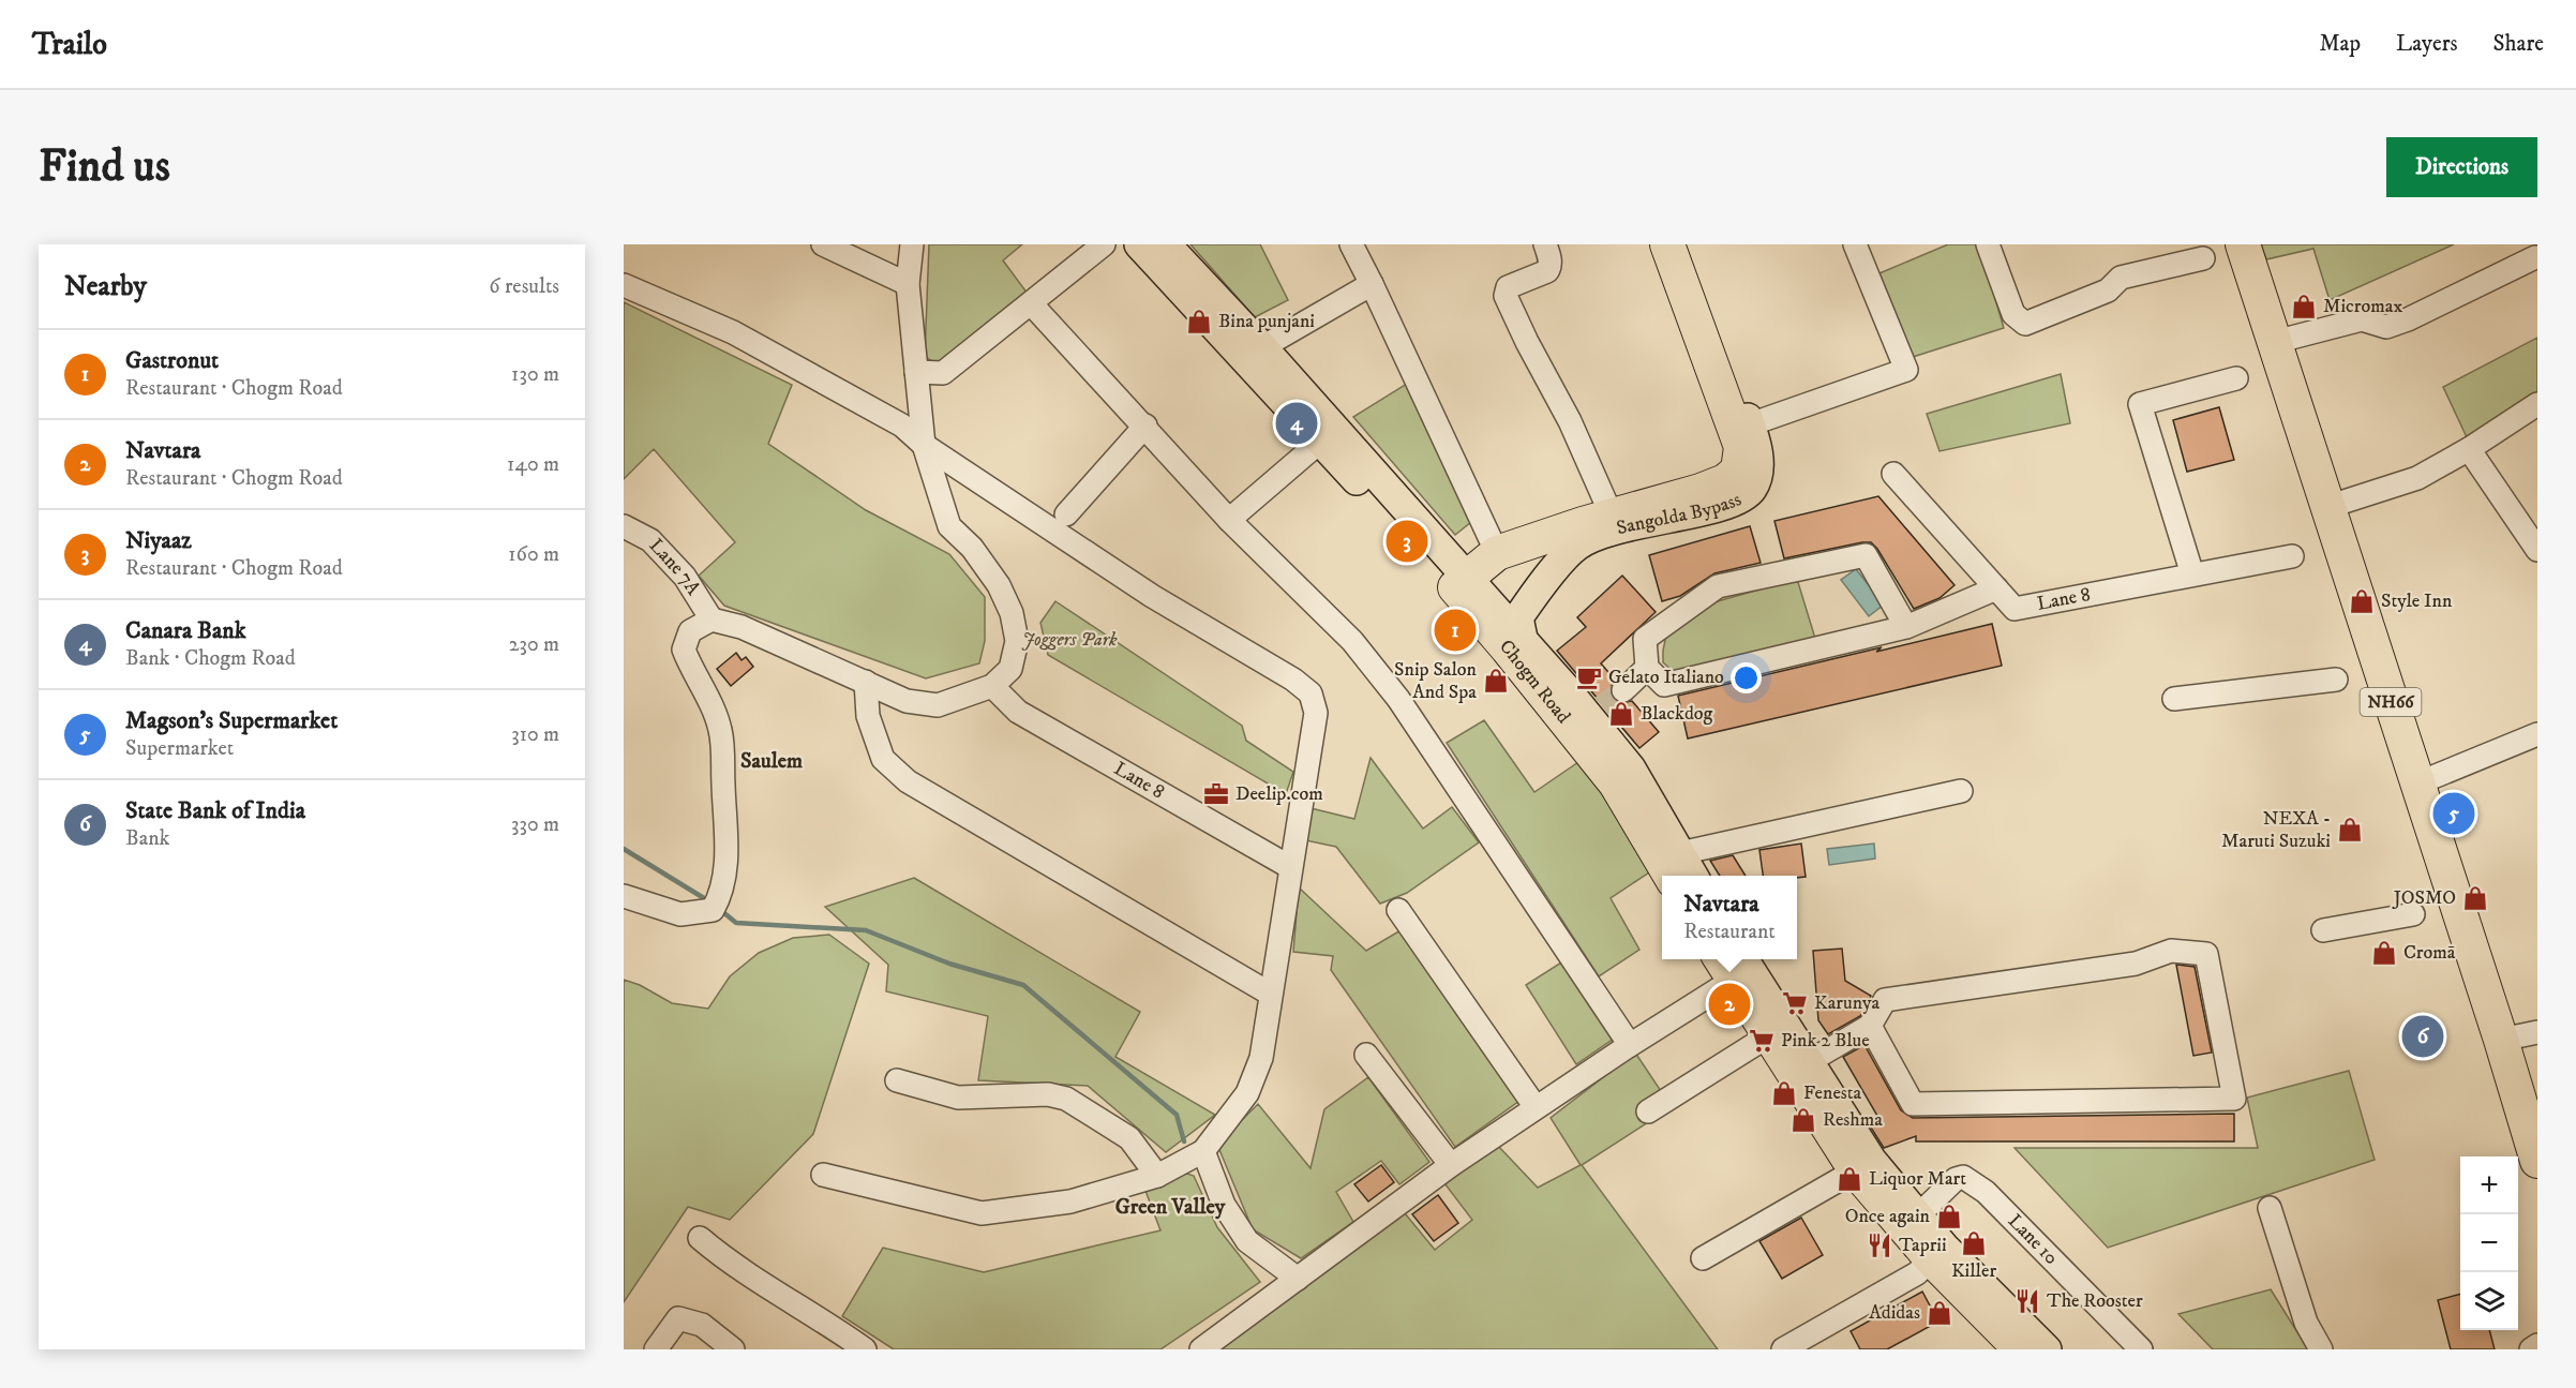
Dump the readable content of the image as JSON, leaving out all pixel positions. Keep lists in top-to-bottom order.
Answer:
{
  "streets": {
    "highway": ["Sangolda Bypass", "Chogm Road", "NH66"],
    "street": ["Lane 7A", "Lane 8", "Lane 10"]
  },
  "crossings": [
    ["Sangolda Bypass", "Chogm Road"]
  ],
  "districts": ["Saulem", "Green Valley"],
  "parks": ["Joggers Park"],
  "places": {
    "shop": [
      "Micromax",
      "Bina punjani",
      "Style Inn",
      "Snip Salon And Spa",
      "Blackdog",
      "NEXA - Maruti Suzuki",
      "JOSMO",
      "Cromā",
      "Fenesta",
      "Reshma",
      "Liquor Mart",
      "Once again",
      "Killer",
      "Adidas"
    ],
    "cafe": ["Gelato Italiano"],
    "office": ["Deelip.com"],
    "supermarket": ["Karunya", "Pink 2 Blue"],
    "restaurant": ["Taprii", "The Rooster"]
  },
  "page": {
    "header": "Trailo",
    "nav": ["Map", "Layers", "Share"],
    "buttons": "Directions",
    "title": "Find us",
    "heading": ["Nearby", "6 results"],
    "list": [
      {
        "mark": "1",
        "name": "Gastronut",
        "note": "Restaurant · Chogm Road",
        "value": "130 m"
      },
      {
        "mark": "2",
        "name": "Navtara",
        "note": "Restaurant · Chogm Road",
        "value": "140 m"
      },
      {
        "mark": "3",
        "name": "Niyaaz",
        "note": "Restaurant · Chogm Road",
        "value": "160 m"
      },
      {
        "mark": "4",
        "name": "Canara Bank",
        "note": "Bank · Chogm Road",
        "value": "230 m"
      },
      {
        "mark": "5",
        "name": "Magson's Supermarket",
        "note": "Supermarket",
        "value": "310 m"
      },
      {
        "mark": "6",
        "name": "State Bank of India",
        "note": "Bank",
        "value": "330 m"
      }
    ],
    "pins": [
      "4",
      "3",
      "1",
      "5",
      "2",
      "6"
    ],
    "popup": ["Navtara", "Restaurant"],
    "map_buttons": ["+", "−"]
  }
}
